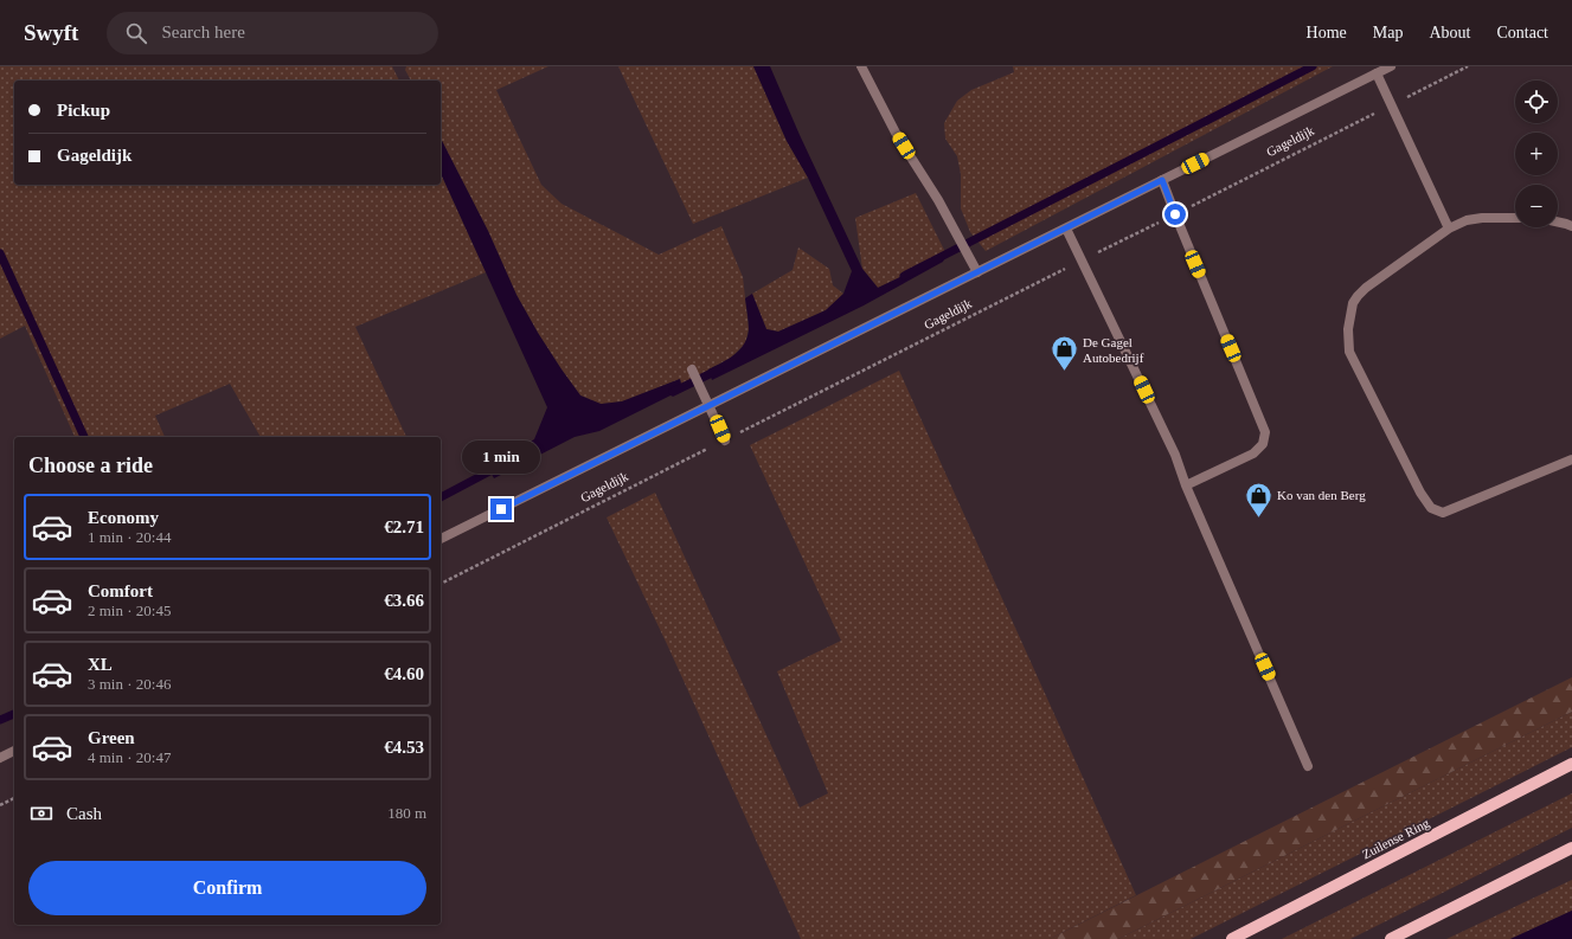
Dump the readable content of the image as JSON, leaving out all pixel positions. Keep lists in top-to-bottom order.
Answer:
{
  "streets": {
    "main road": ["Zuilense Ring"],
    "street": ["Gageldijk"]
  },
  "places": {
    "shop": ["De Gagel Autobedrijf", "Ko van den Berg"]
  },
  "page": {
    "header": "Swyft",
    "search": "Search here",
    "nav": [
      "Home",
      "Map",
      "About",
      "Contact"
    ],
    "map_buttons": ["+", "−"],
    "banner": ["Pickup", "Gageldijk"],
    "heading": "Choose a ride",
    "bubble": "1 min",
    "list": [
      {
        "name": "Economy",
        "note": "1 min · 20:44",
        "value": "€2.71"
      },
      {
        "name": "Comfort",
        "note": "2 min · 20:45",
        "value": "€3.66"
      },
      {
        "name": "XL",
        "note": "3 min · 20:46",
        "value": "€4.60"
      },
      {
        "name": "Green",
        "note": "4 min · 20:47",
        "value": "€4.53"
      }
    ],
    "pay": ["Cash", "180 m"],
    "buttons": "Confirm"
  }
}
